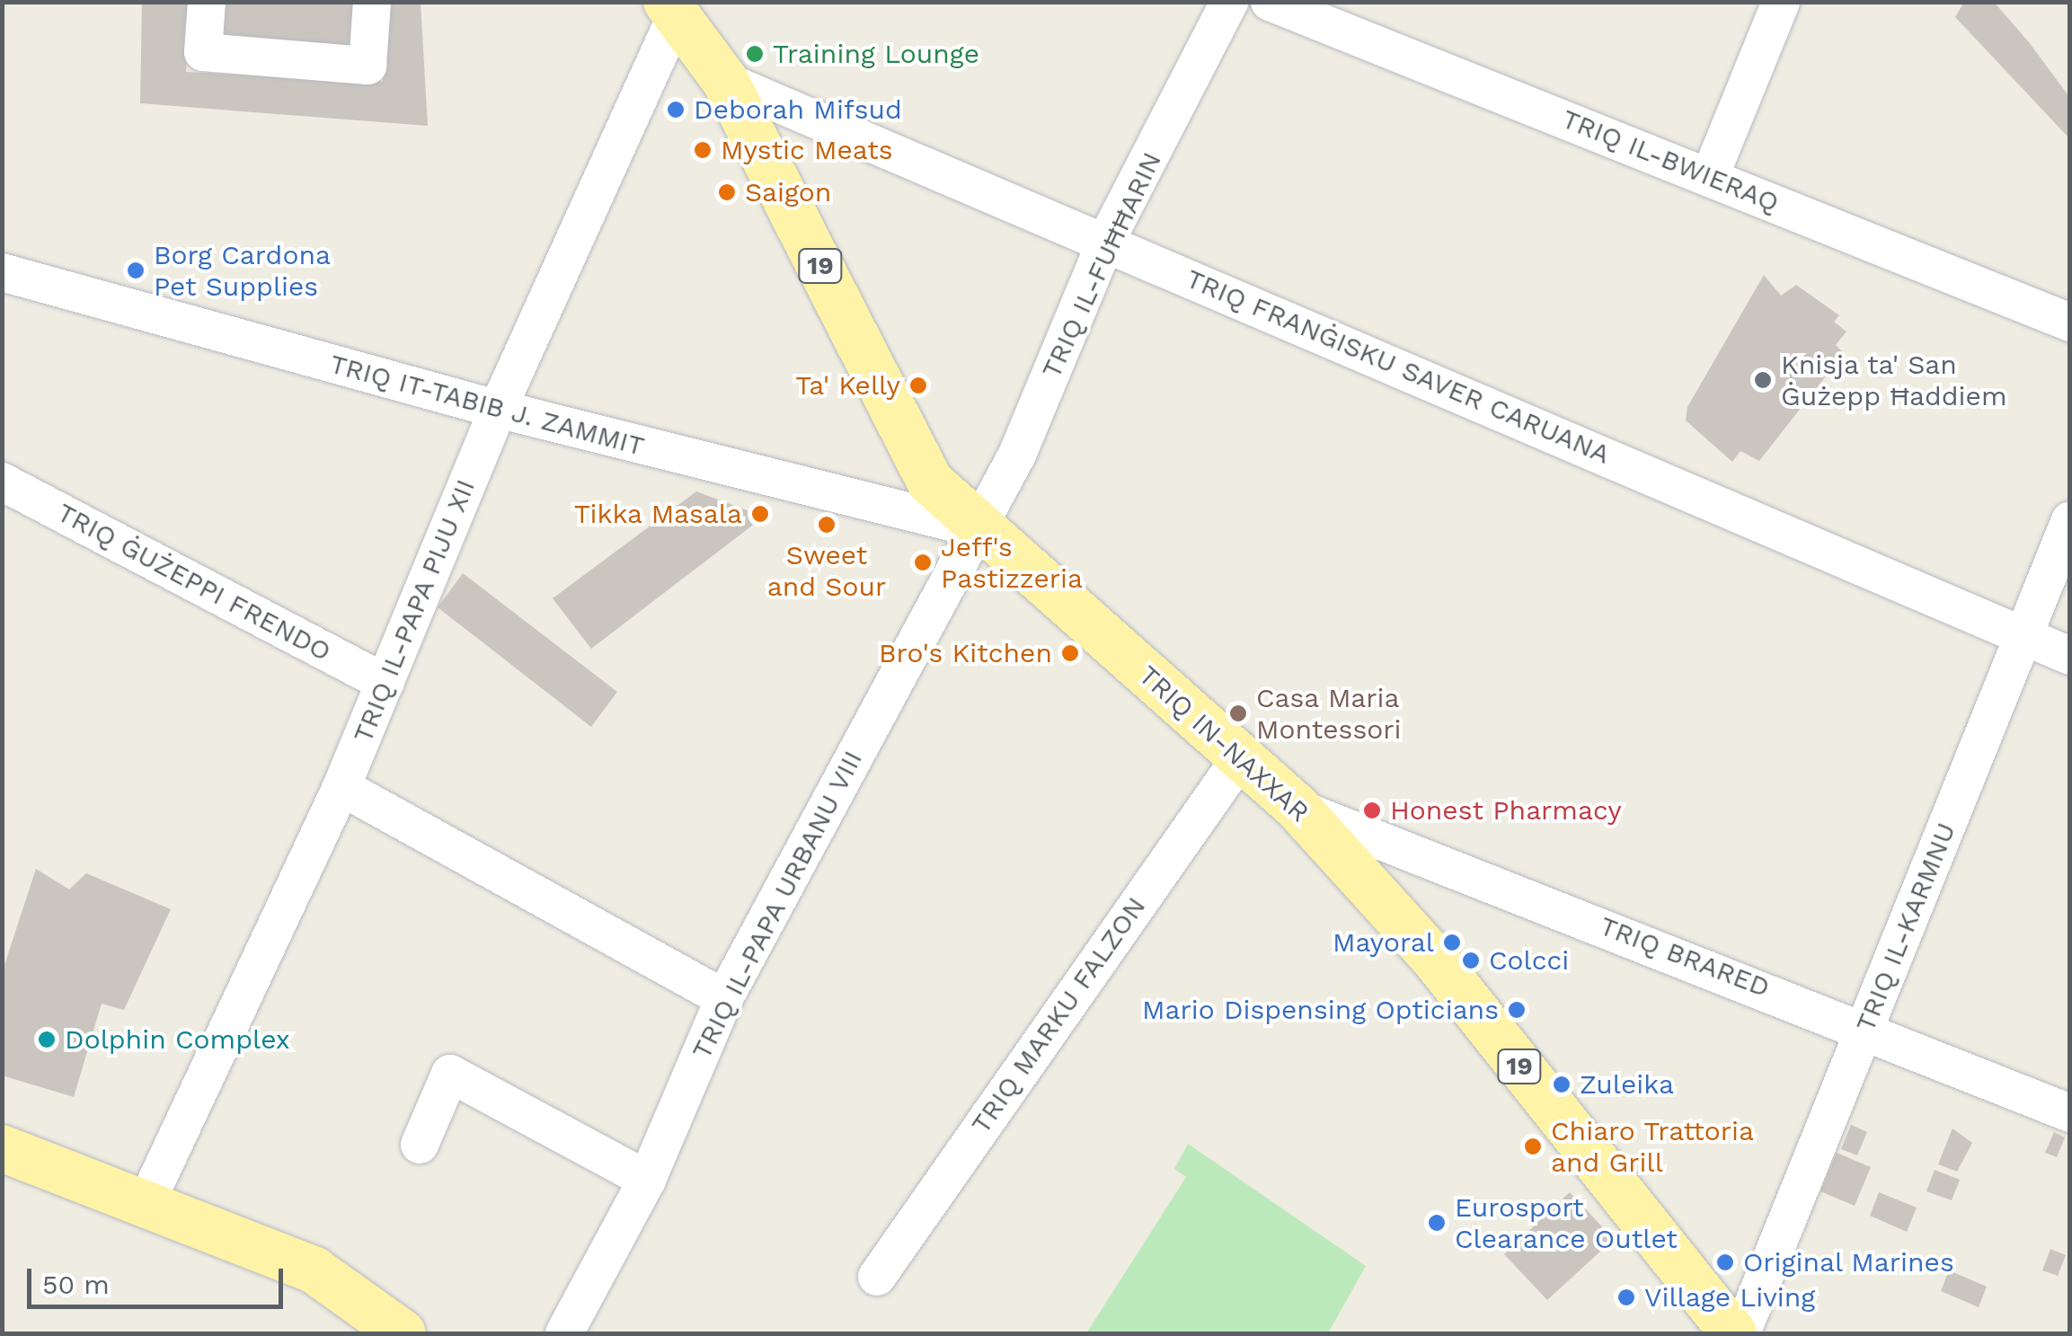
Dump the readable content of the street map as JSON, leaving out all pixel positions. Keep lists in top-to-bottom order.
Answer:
{
  "streets": {
    "main road": ["19", "TRIQ IN-NAXXAR"],
    "street": [
      "TRIQ IL-BWIERAQ",
      "TRIQ IL-FUĦĦARIN",
      "TRIQ FRANĠISKU SAVER CARUANA",
      "TRIQ IT-TABIB J. ZAMMIT",
      "TRIQ ĠUŻEPPI FRENDO",
      "TRIQ IL-PAPA PIJU XII",
      "TRIQ IL-PAPA URBANU VIII",
      "TRIQ IL-KARMNU",
      "TRIQ BRARED",
      "TRIQ MARKU FALZON"
    ]
  },
  "crossings": [
    ["TRIQ IL-FUĦĦARIN", "TRIQ FRANĠISKU SAVER CARUANA"],
    ["TRIQ IL-FUĦĦARIN", "TRIQ IT-TABIB J. ZAMMIT"],
    ["TRIQ IL-FUĦĦARIN", "TRIQ IN-NAXXAR"],
    ["TRIQ IL-FUĦĦARIN", "TRIQ IL-PAPA URBANU VIII"],
    ["TRIQ FRANĠISKU SAVER CARUANA", "TRIQ IN-NAXXAR"],
    ["TRIQ FRANĠISKU SAVER CARUANA", "TRIQ IL-KARMNU"],
    ["TRIQ IT-TABIB J. ZAMMIT", "TRIQ IL-PAPA PIJU XII"],
    ["TRIQ IT-TABIB J. ZAMMIT", "TRIQ IN-NAXXAR"],
    ["TRIQ IT-TABIB J. ZAMMIT", "TRIQ IL-PAPA URBANU VIII"],
    ["TRIQ ĠUŻEPPI FRENDO", "TRIQ IL-PAPA PIJU XII"],
    ["TRIQ IL-PAPA PIJU XII", "TRIQ IN-NAXXAR"],
    ["TRIQ IN-NAXXAR", "TRIQ IL-PAPA URBANU VIII"],
    ["TRIQ IN-NAXXAR", "TRIQ BRARED"],
    ["TRIQ IN-NAXXAR", "TRIQ MARKU FALZON"],
    ["TRIQ IL-KARMNU", "TRIQ BRARED"]
  ],
  "places": [
    "Training Lounge",
    "Deborah Mifsud",
    "Mystic Meats",
    "Saigon",
    "Borg Cardona Pet Supplies",
    "Knisja ta' San Ġużepp Ħaddiem",
    "Ta' Kelly",
    "Tikka Masala",
    "Sweet and Sour",
    "Jeff's Pastizzeria",
    "Bro's Kitchen",
    "Casa Maria Montessori",
    "Honest Pharmacy",
    "Mayoral",
    "Colcci",
    "Mario Dispensing Opticians",
    "Dolphin Complex",
    "Zuleika",
    "Chiaro Trattoria and Grill",
    "Eurosport Clearance Outlet",
    "Original Marines",
    "Village Living"
  ],
  "scale_bar": "50 m"
}
